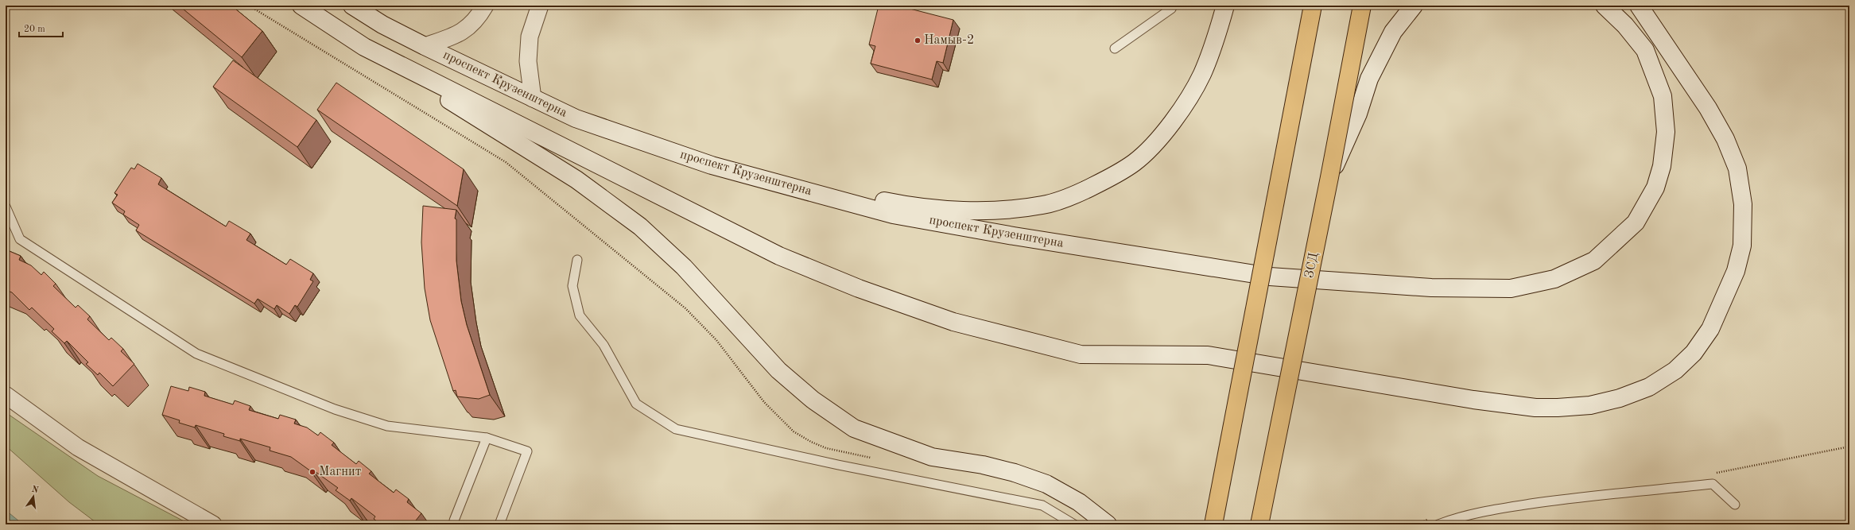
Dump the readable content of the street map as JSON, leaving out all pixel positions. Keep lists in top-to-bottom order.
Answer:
{
  "streets": {
    "highway": ["ЗСД"],
    "main road": ["проспект Крузенштерна"]
  },
  "places": ["Намыв-2", "Магнит"],
  "scale_bar": "20 m",
  "north": "top"
}
